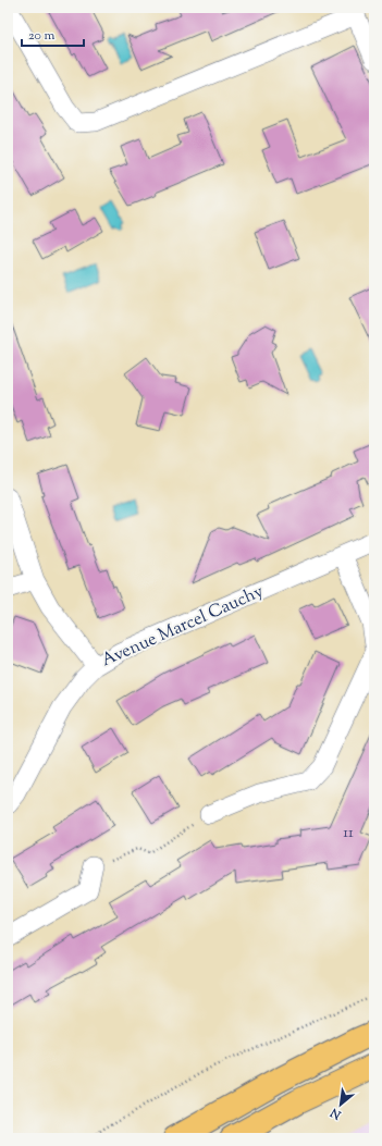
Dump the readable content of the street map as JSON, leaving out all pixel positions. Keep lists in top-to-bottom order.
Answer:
{
  "streets": {
    "street": ["Avenue Marcel Cauchy"]
  },
  "house_numbers": ["11"],
  "scale_bar": "20 m",
  "north": "bottom left"
}
